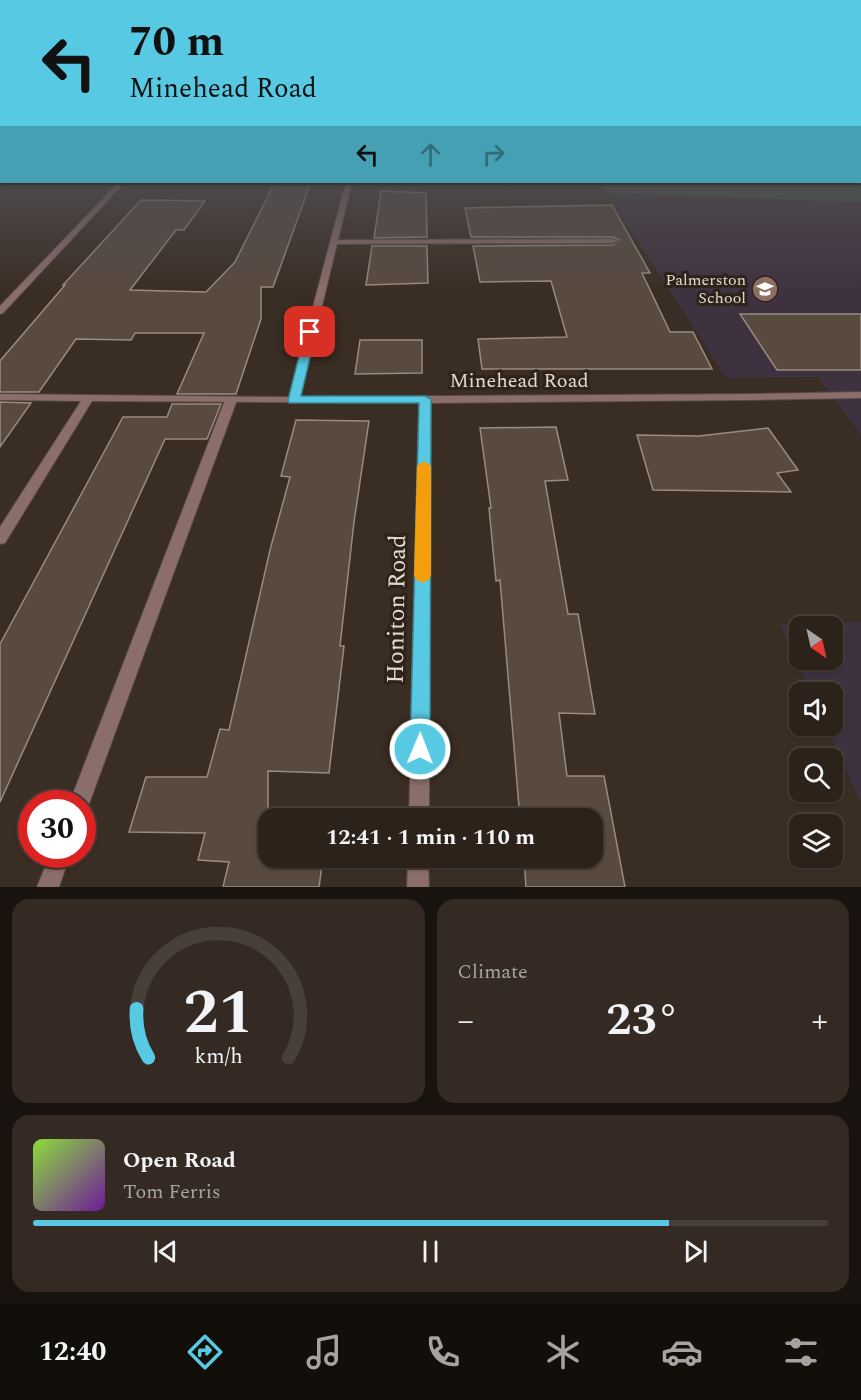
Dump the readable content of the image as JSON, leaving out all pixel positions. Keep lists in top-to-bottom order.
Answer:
{
  "streets": {
    "street": ["Minehead Road", "Honiton Road"]
  },
  "crossings": [
    ["Minehead Road", "Honiton Road"]
  ],
  "places": {
    "school or university": ["Palmerston School"]
  },
  "north": "bottom right",
  "page": {
    "turn": ["70 m", "Minehead Road"],
    "limit": "30",
    "trip": "12:41 · 1 min · 110 m",
    "tile": "Climate",
    "heat": ["−", "23°", "+"],
    "song": ["Open Road", "Tom Ferris"],
    "tabs": "12:40",
    "gauge": ["21", "km/h"]
  }
}
